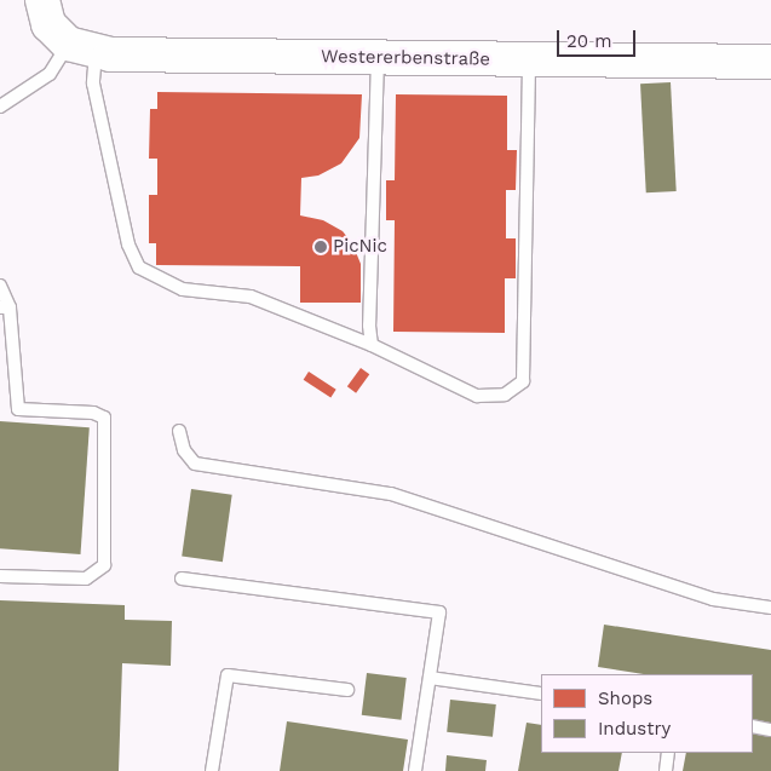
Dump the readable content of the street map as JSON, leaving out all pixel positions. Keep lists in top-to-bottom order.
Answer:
{
  "streets": {
    "street": ["Westererbenstraße"]
  },
  "places": ["PicNic"],
  "legend": ["Shops", "Industry"],
  "scale_bar": "20 m"
}
